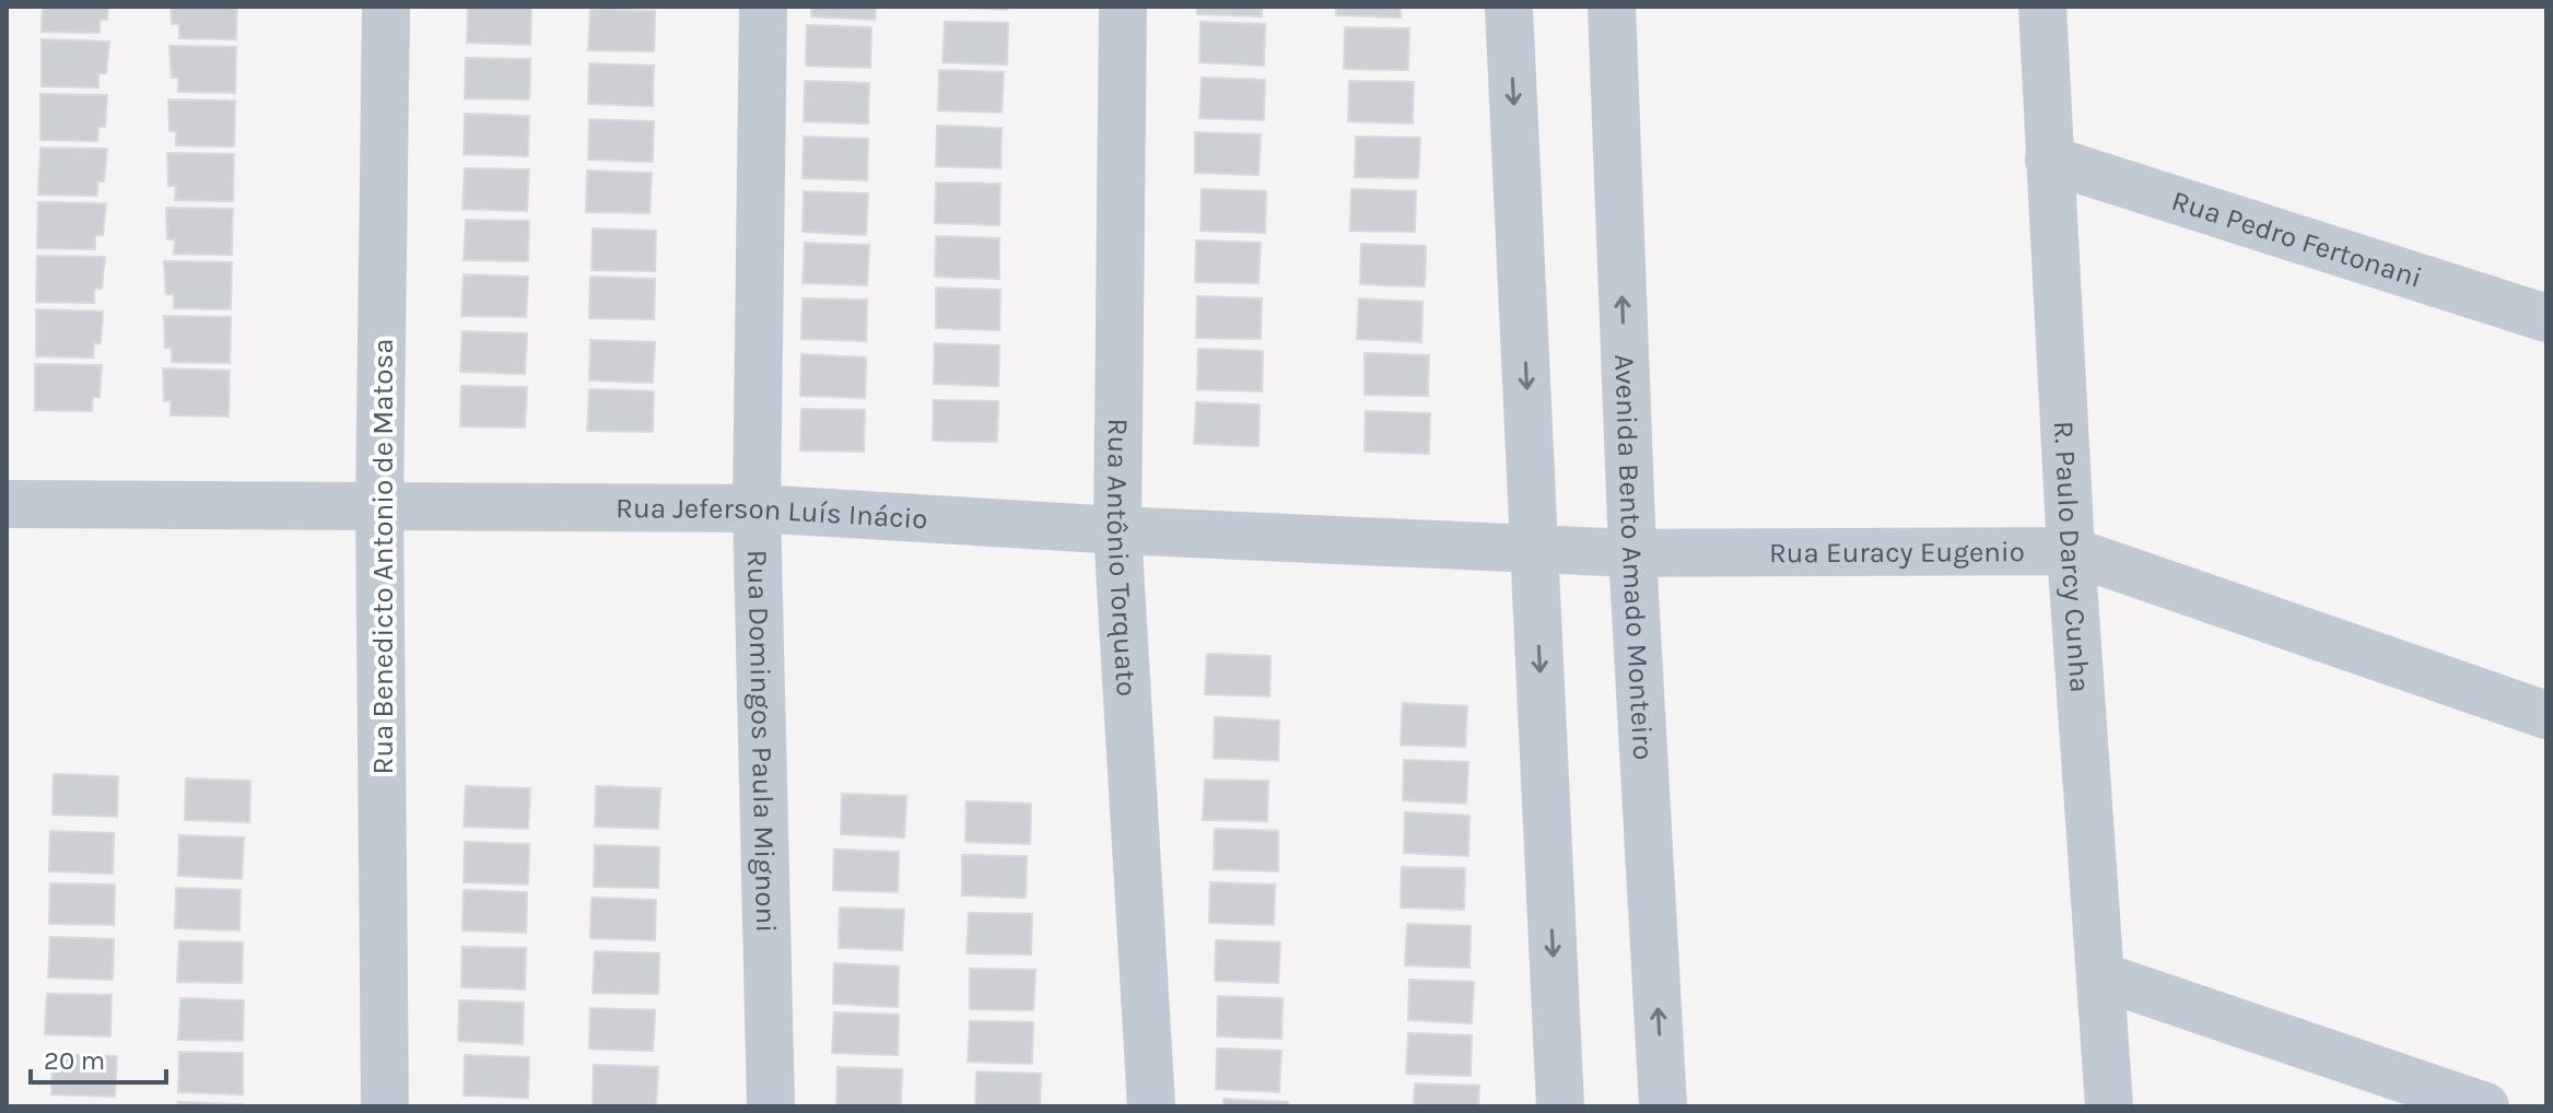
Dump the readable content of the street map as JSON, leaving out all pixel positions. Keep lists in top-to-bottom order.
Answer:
{
  "streets": {
    "street": [
      "Rua Pedro Fertonani",
      "Rua Jeferson Luís Inácio",
      "Rua Euracy Eugenio",
      "Rua Benedicto Antonio de Matosa",
      "Rua Antônio Torquato",
      "Avenida Bento Amado Monteiro",
      "R. Paulo Darcy Cunha",
      "Rua Domingos Paula Mignoni"
    ]
  },
  "crossings": [
    ["Rua Pedro Fertonani", "R. Paulo Darcy Cunha"],
    ["Rua Jeferson Luís Inácio", "Rua Euracy Eugenio"],
    ["Rua Jeferson Luís Inácio", "Rua Benedicto Antonio de Matosa"],
    ["Rua Jeferson Luís Inácio", "Rua Antônio Torquato"],
    ["Rua Jeferson Luís Inácio", "Rua Domingos Paula Mignoni"],
    ["Rua Euracy Eugenio", "Avenida Bento Amado Monteiro"],
    ["Rua Euracy Eugenio", "R. Paulo Darcy Cunha"]
  ],
  "scale_bar": "20 m"
}
